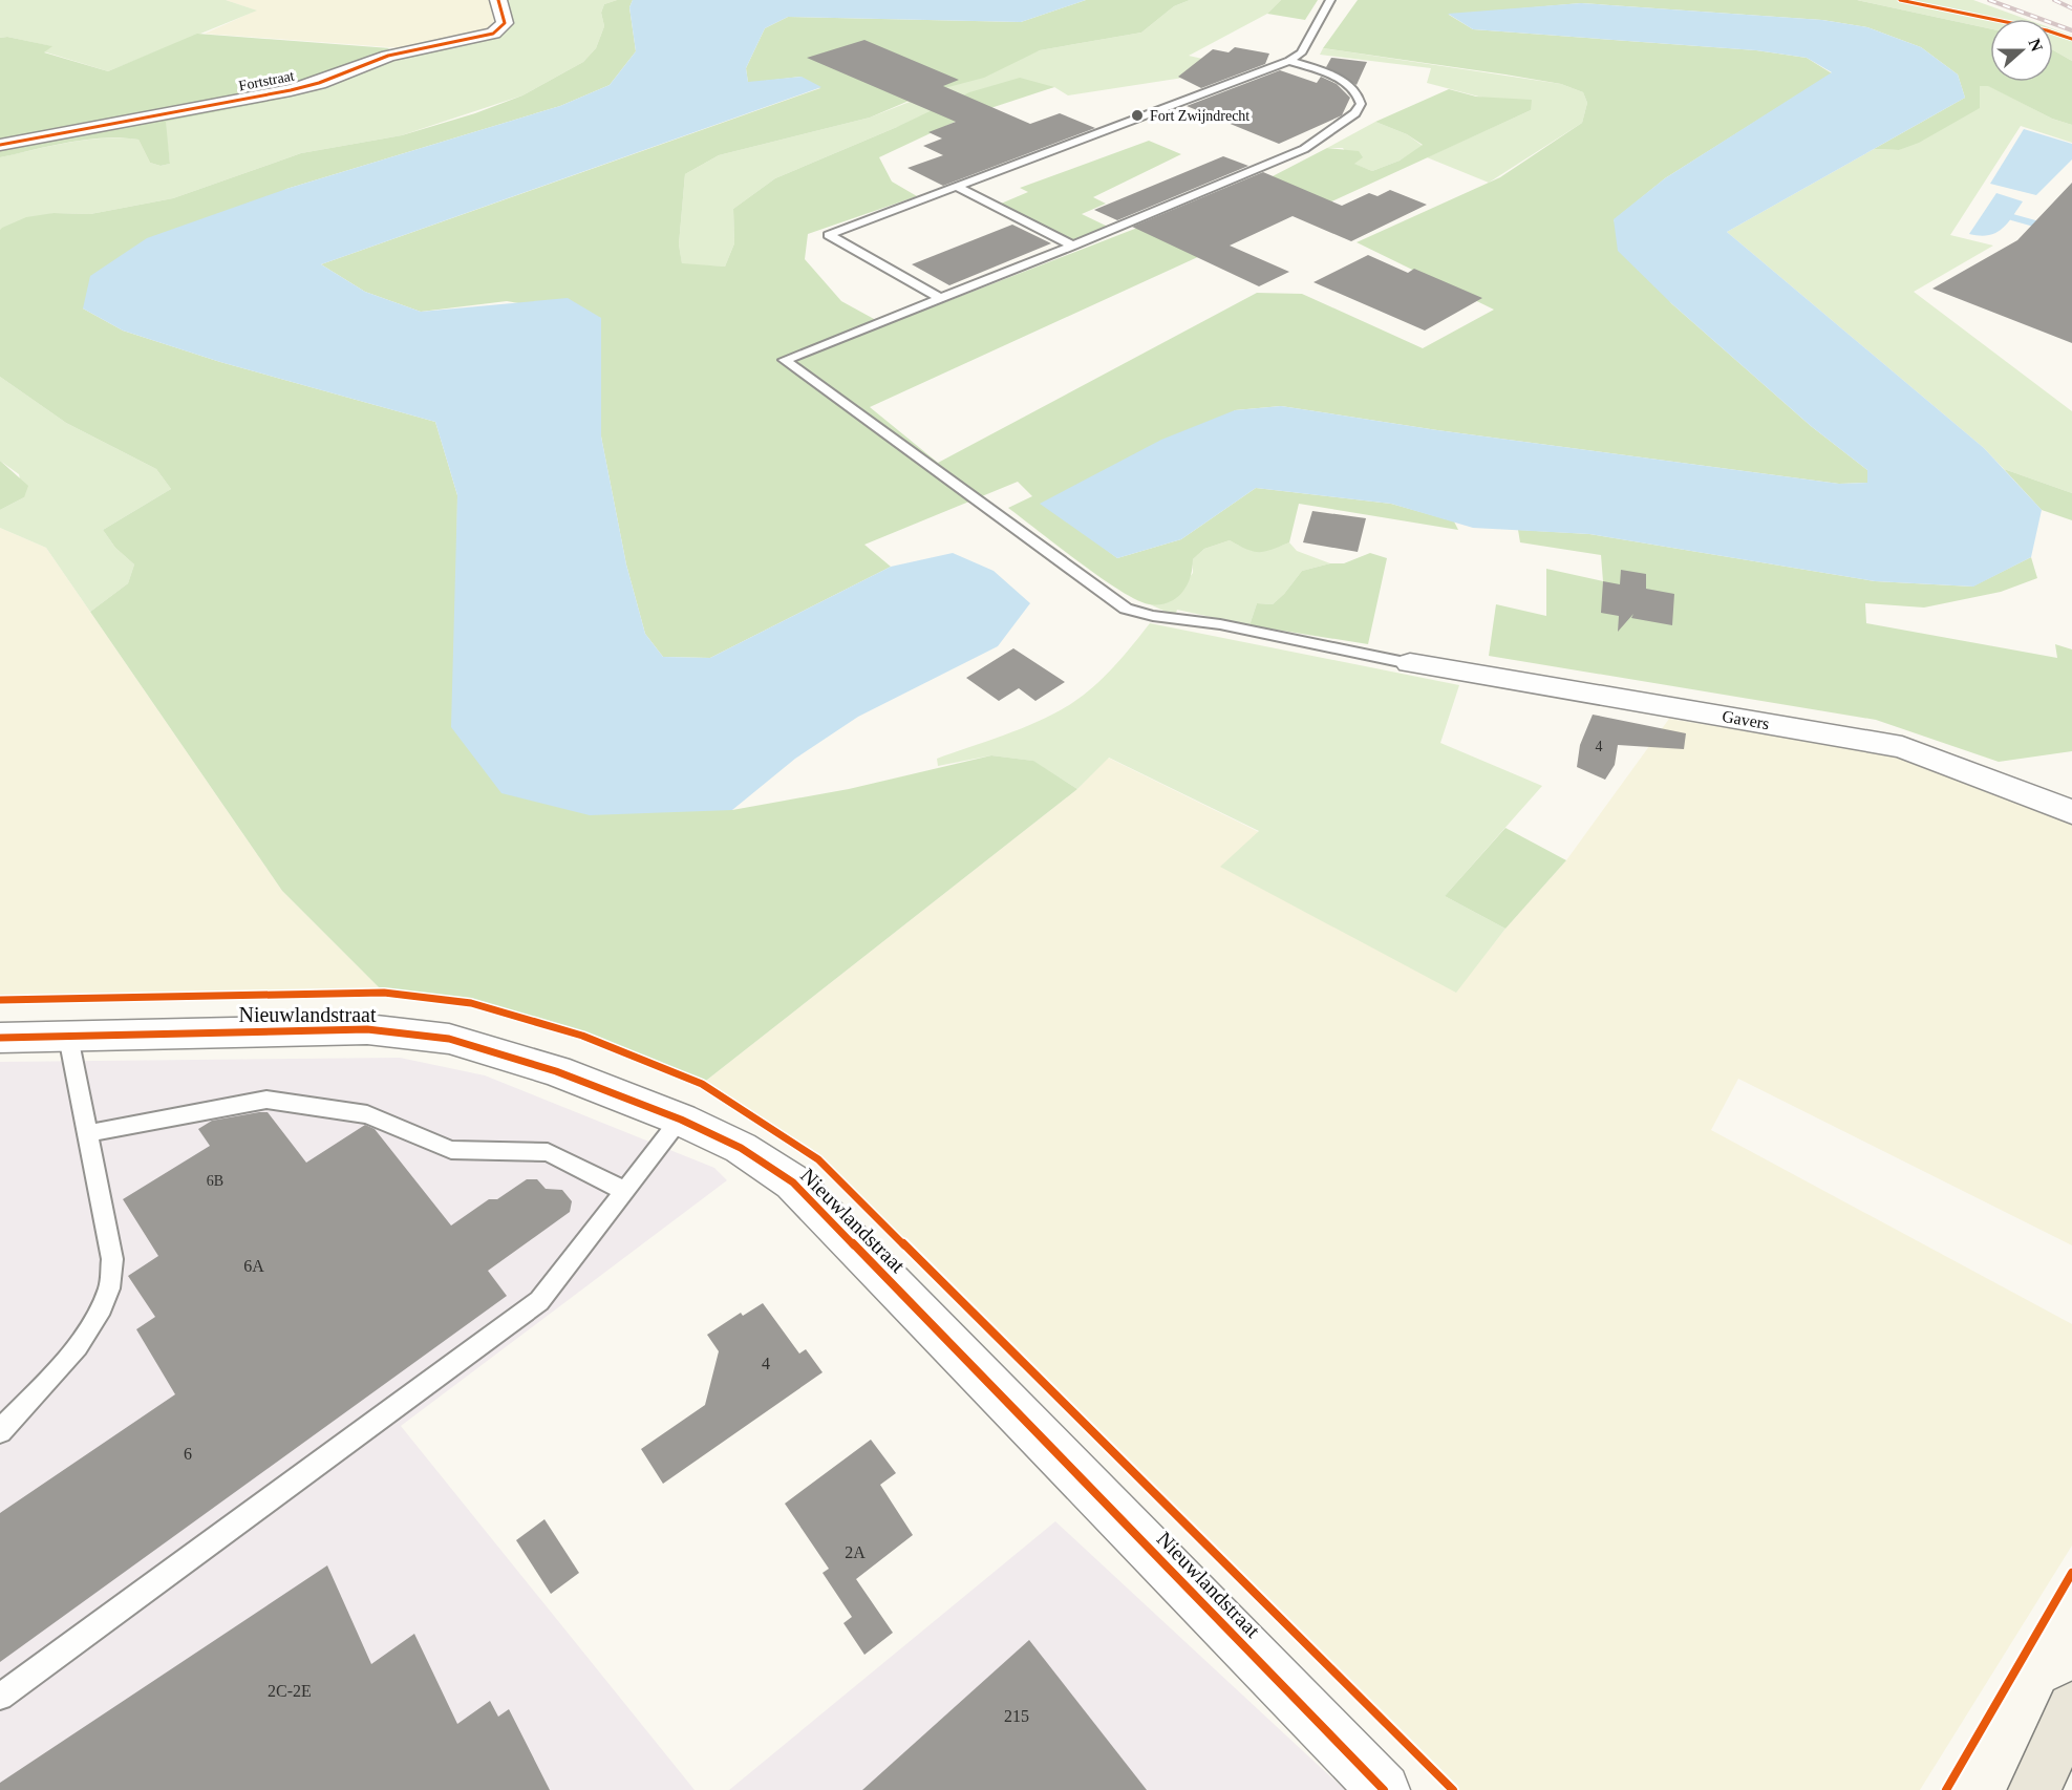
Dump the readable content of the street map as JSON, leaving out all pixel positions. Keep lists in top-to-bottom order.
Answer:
{
  "streets": {
    "street": ["Fortstraat", "Gavers", "Nieuwlandstraat"]
  },
  "places": ["Fort Zwijndrecht"],
  "house_numbers": [
    "4",
    "6B",
    "6A",
    "4",
    "6",
    "2A",
    "2C-2E",
    "215"
  ],
  "north": "right"
}
